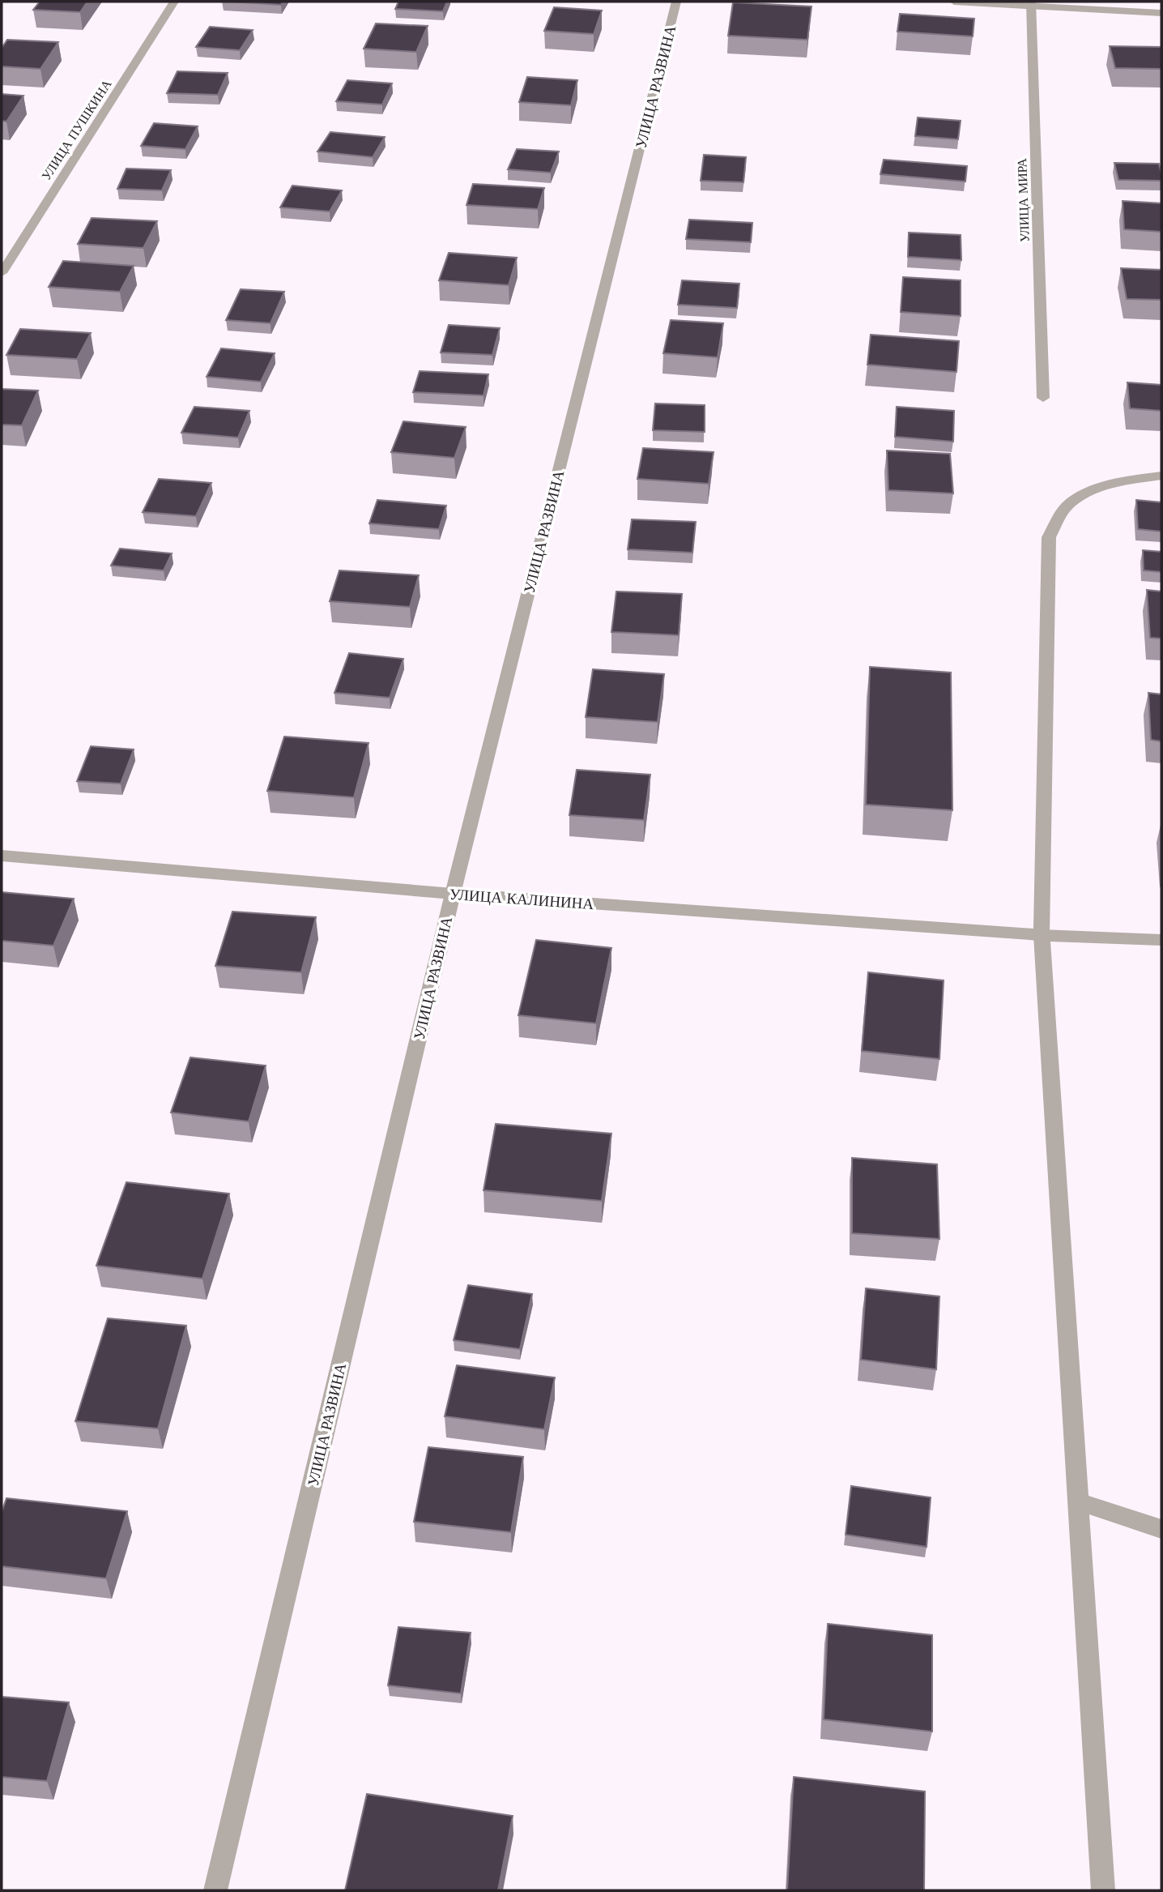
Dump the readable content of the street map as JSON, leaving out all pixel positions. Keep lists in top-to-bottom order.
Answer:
{
  "streets": {
    "street": [
      "УЛИЦА РАЗВИНА",
      "УЛИЦА ПУШКИНА",
      "УЛИЦА МИРА",
      "УЛИЦА КАЛИНИНА"
    ]
  },
  "crossings": [
    ["УЛИЦА РАЗВИНА", "УЛИЦА КАЛИНИНА"]
  ]
}
